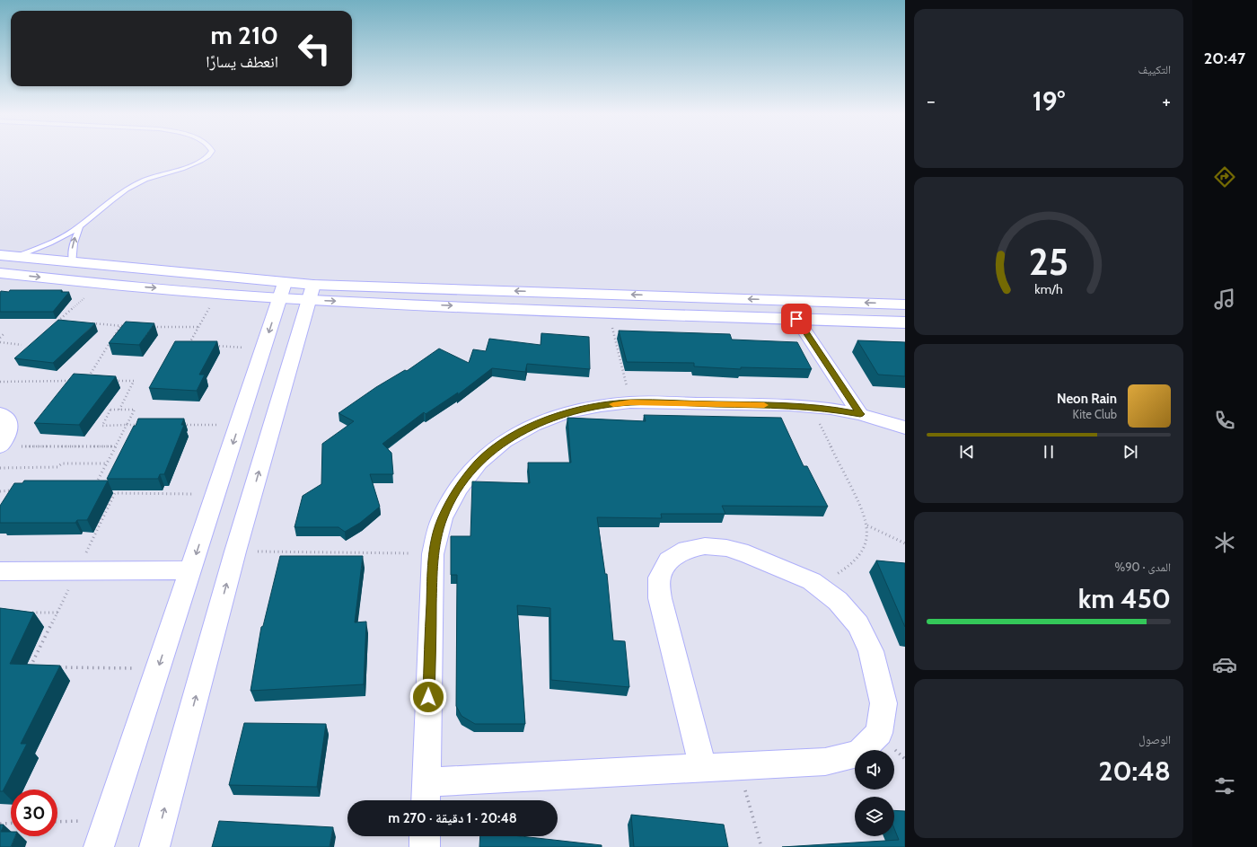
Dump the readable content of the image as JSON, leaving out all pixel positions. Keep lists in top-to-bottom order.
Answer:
{
  "page": {
    "tabs": "20:47",
    "tile": [
      "التكييف",
      ["المدى · 90%", "450 km"],
      ["الوصول", "20:48"]
    ],
    "turn": ["210 m", "انعطف يسارًا"],
    "heat": ["−", "19°", "+"],
    "song": ["Neon Rain", "Kite Club"],
    "limit": "30",
    "trip": "20:48 · 1 دقيقة · 270 m",
    "gauge": ["25", "km/h"]
  }
}
